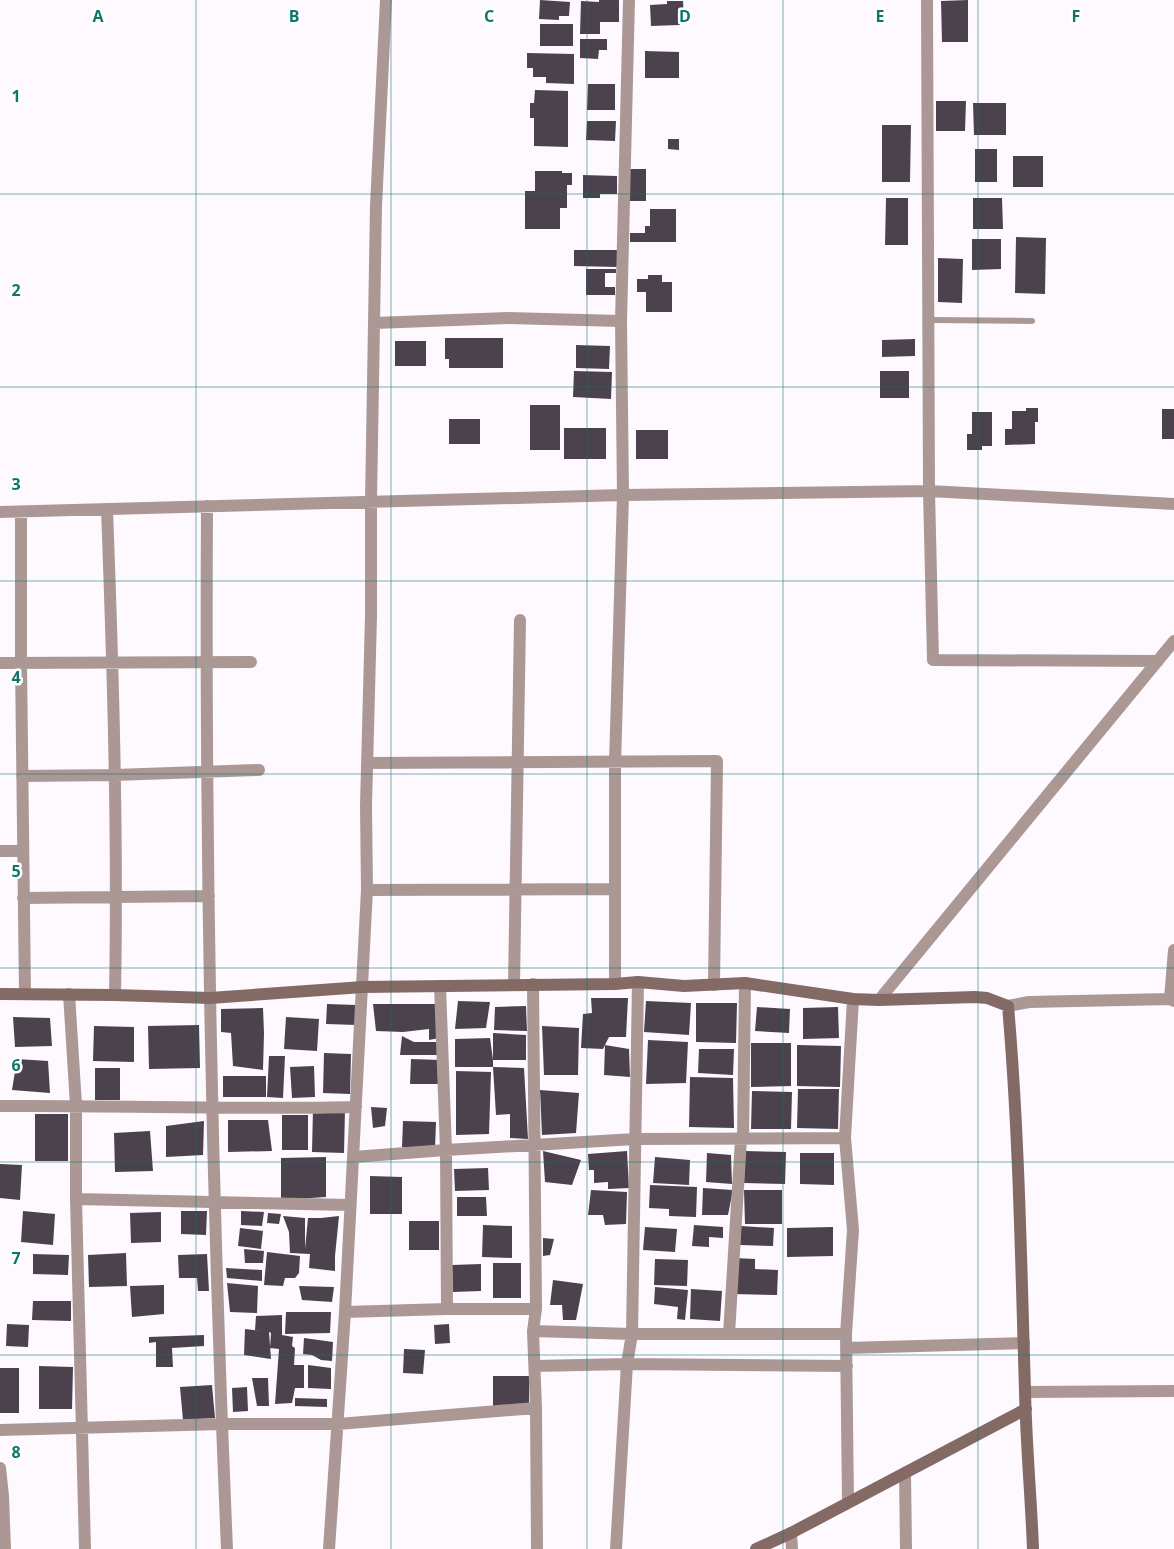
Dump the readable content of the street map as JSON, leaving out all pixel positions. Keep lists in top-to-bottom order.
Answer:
{
  "grid": {
    "columns": [
      "A",
      "B",
      "C",
      "D",
      "E",
      "F"
    ],
    "rows": [
      "1",
      "2",
      "3",
      "4",
      "5",
      "6",
      "7",
      "8"
    ]
  }
}
